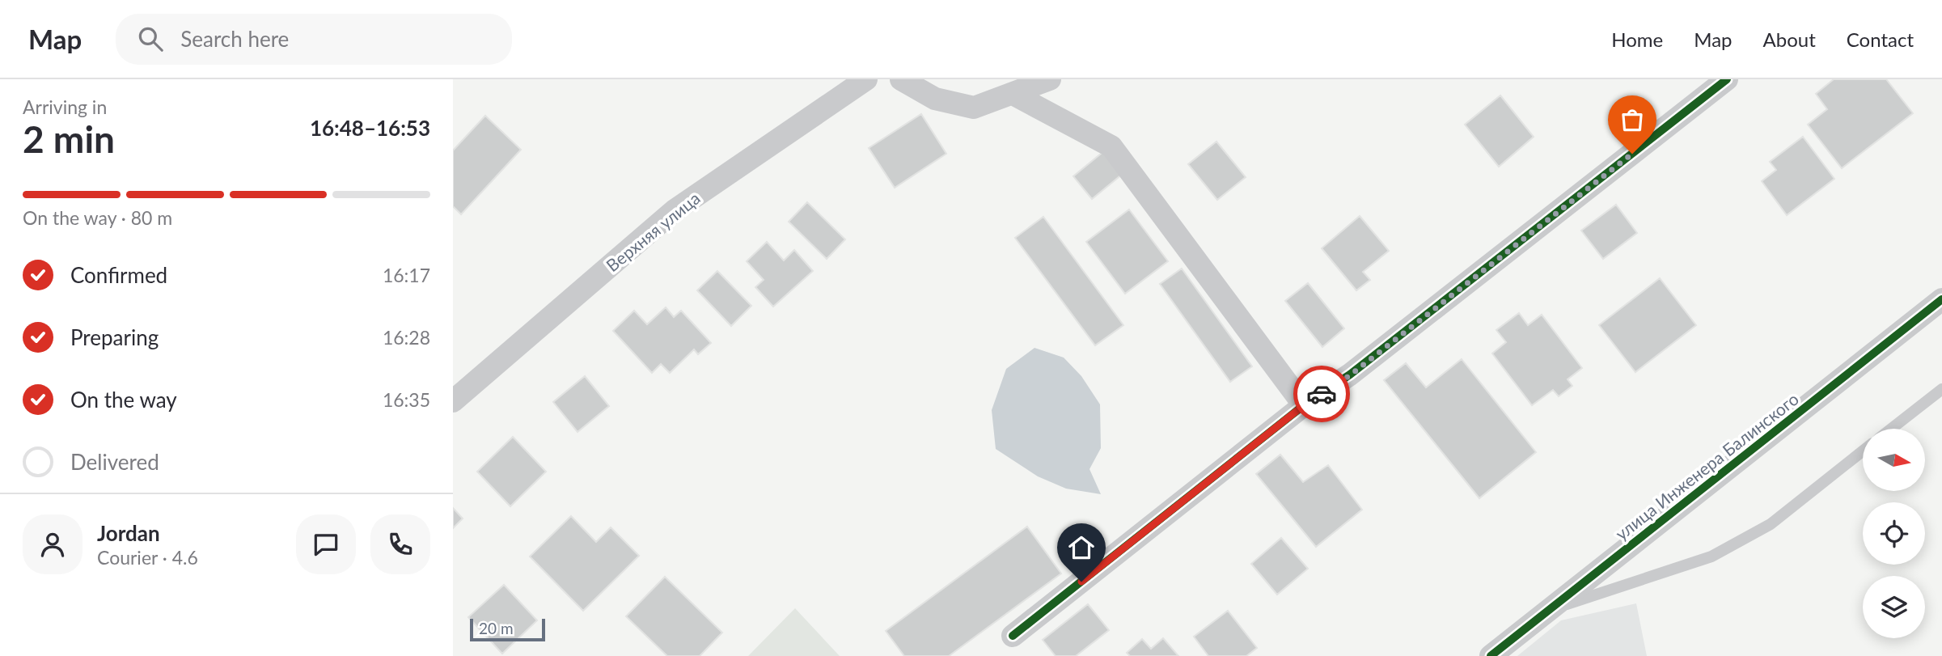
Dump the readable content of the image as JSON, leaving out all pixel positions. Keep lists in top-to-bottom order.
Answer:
{
  "streets": {
    "street": ["Верхняя улица", "улица Инженера Балинского"]
  },
  "scale_bar": "20 m",
  "north": "right",
  "page": {
    "header": "Map",
    "search": "Search here",
    "nav": [
      "Home",
      "Map",
      "About",
      "Contact"
    ],
    "heading": ["2 min", "Arriving in", "16:48–16:53"],
    "panel": ["Jordan", "Courier · 4.6"],
    "bar": "On the way · 80 m",
    "list": [
      ["Confirmed", "16:17"],
      ["Preparing", "16:28"],
      ["On the way", "16:35"],
      "Delivered"
    ],
    "scale": "20 m"
  }
}
